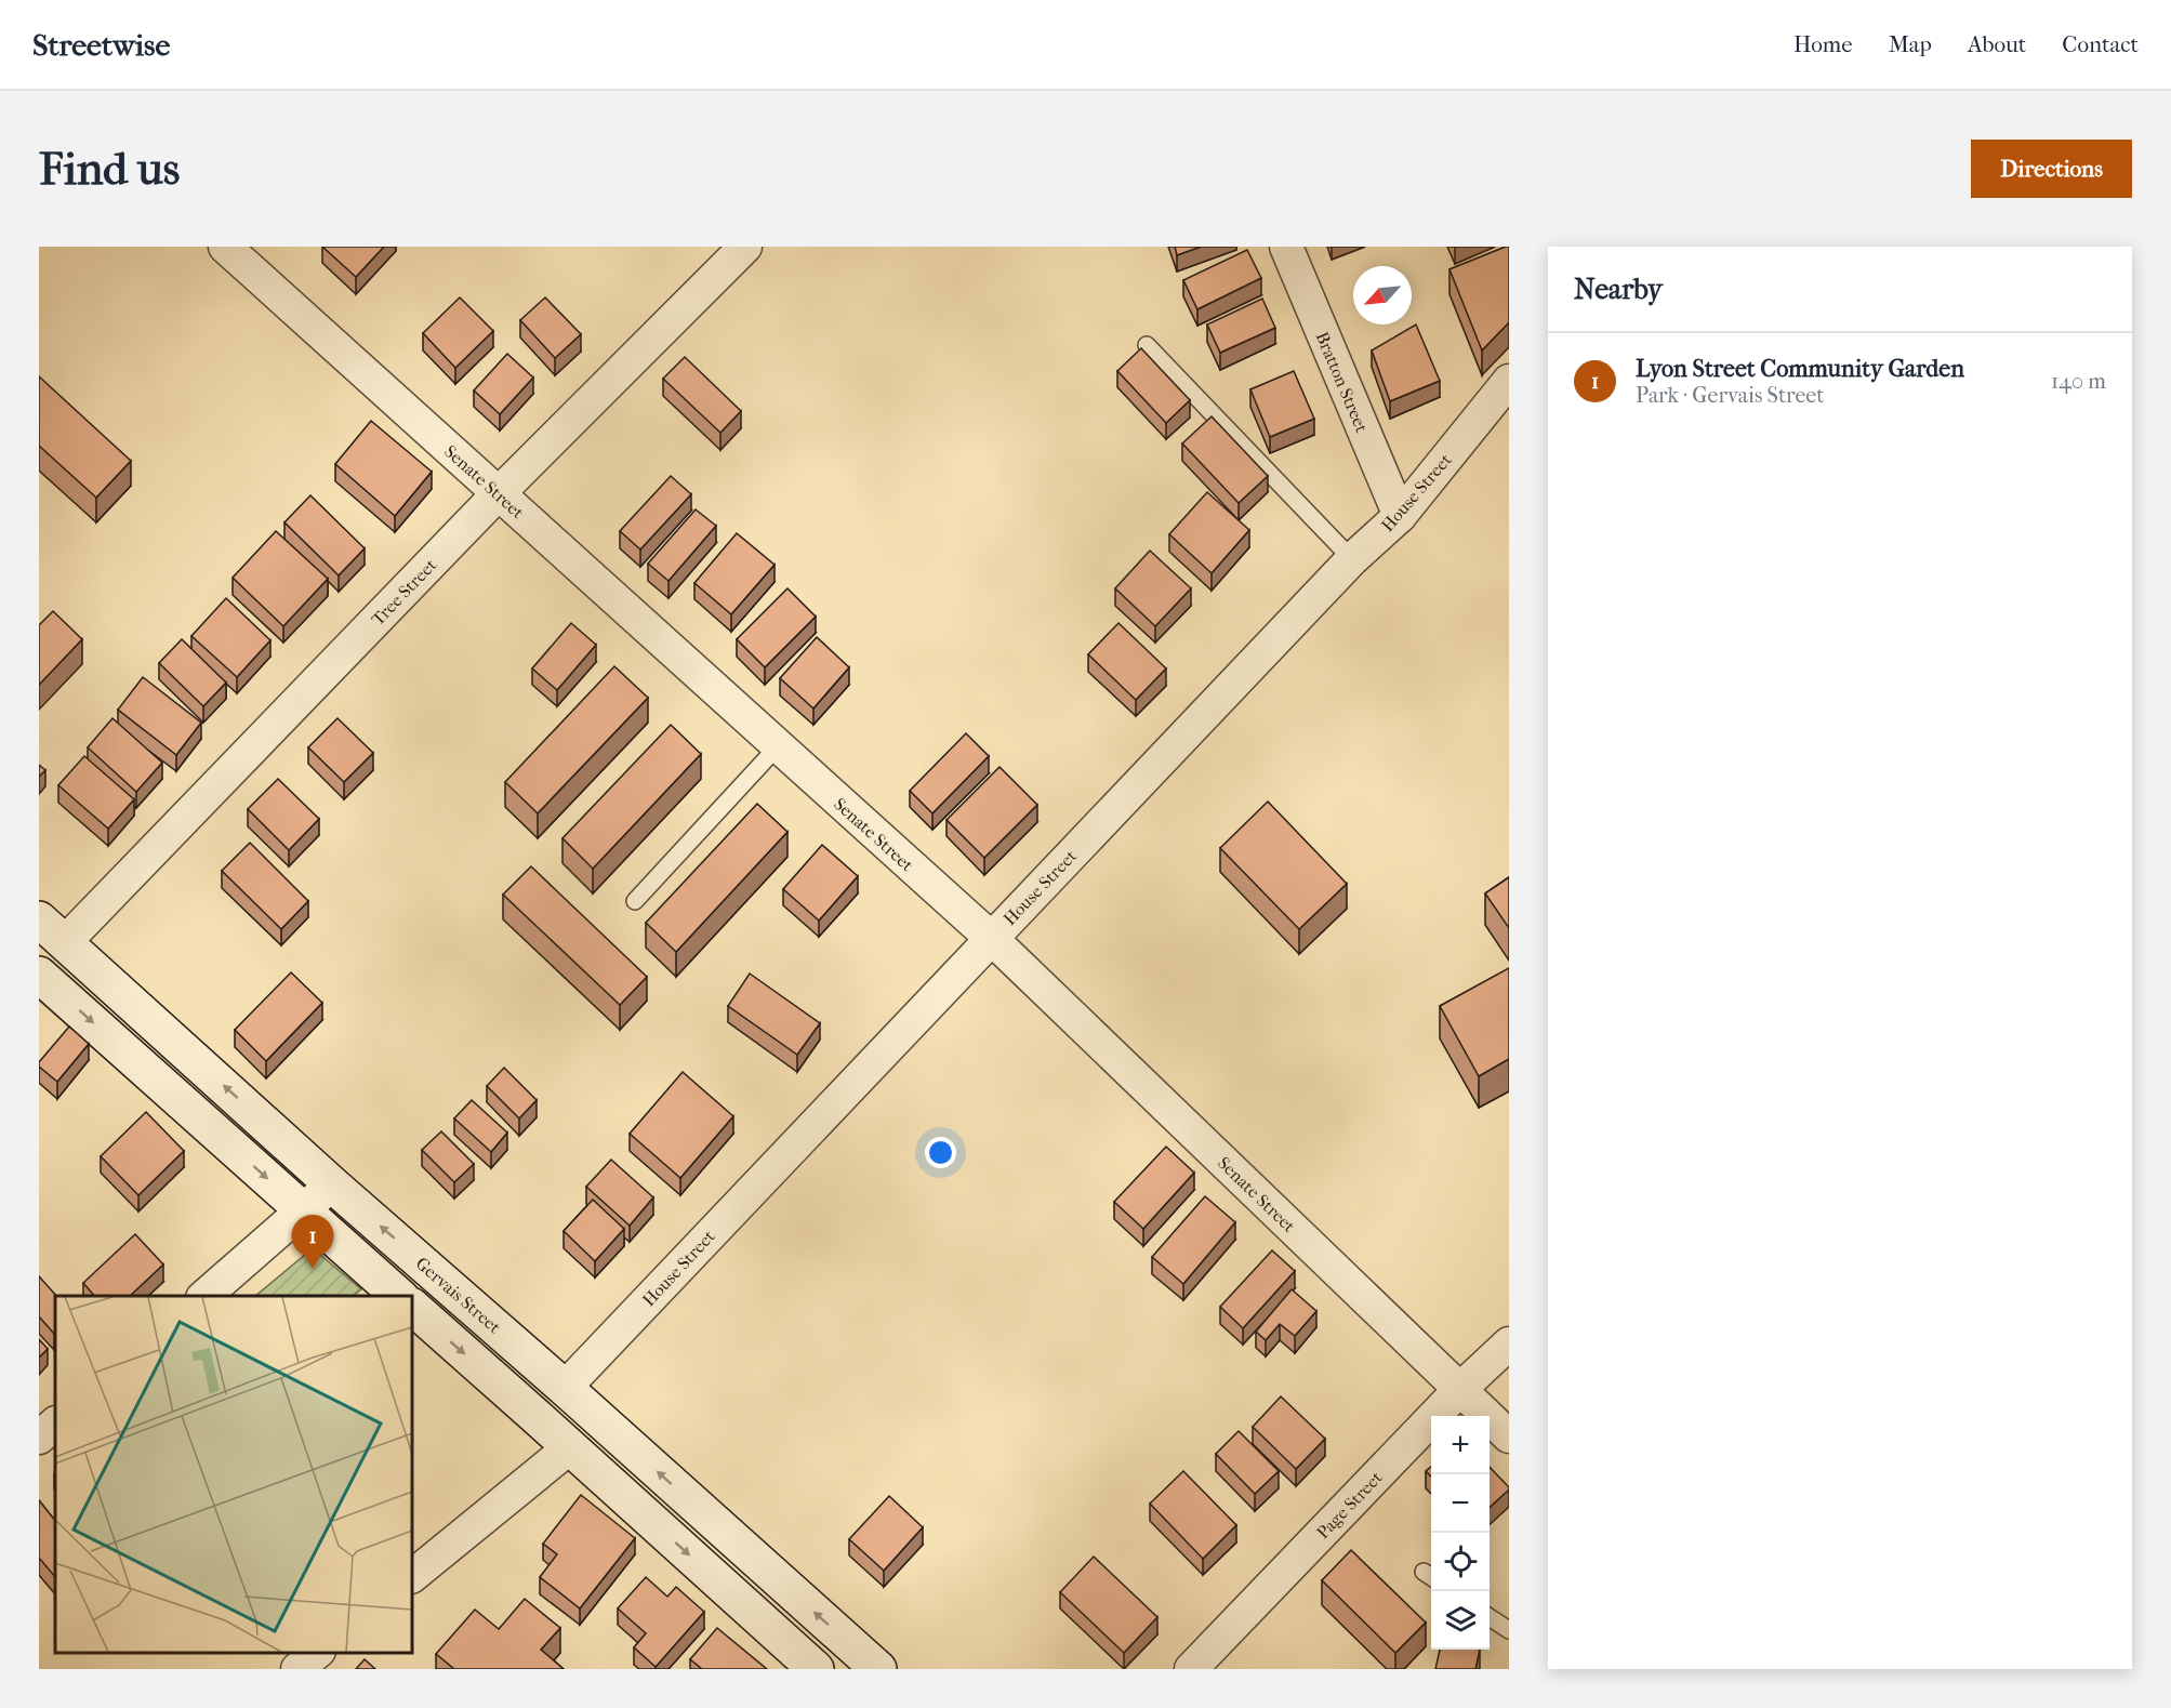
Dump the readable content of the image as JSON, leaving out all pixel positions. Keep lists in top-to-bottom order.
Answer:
{
  "streets": {
    "main road": ["Gervais Street"],
    "street": [
      "Bratton Street",
      "Senate Street",
      "House Street",
      "Tree Street",
      "Page Street"
    ]
  },
  "crossings": [
    ["Bratton Street", "House Street"],
    ["Senate Street", "House Street"],
    ["Senate Street", "Tree Street"],
    ["Senate Street", "Page Street"],
    ["House Street", "Gervais Street"],
    ["Tree Street", "Gervais Street"]
  ],
  "north": "bottom left",
  "page": {
    "header": "Streetwise",
    "nav": [
      "Home",
      "Map",
      "About",
      "Contact"
    ],
    "buttons": "Directions",
    "title": "Find us",
    "heading": "Nearby",
    "list": [
      {
        "mark": "1",
        "name": "Lyon Street Community Garden",
        "note": "Park · Gervais Street",
        "value": "140 m"
      }
    ],
    "pins": "1",
    "map_buttons": ["+", "−"]
  }
}
